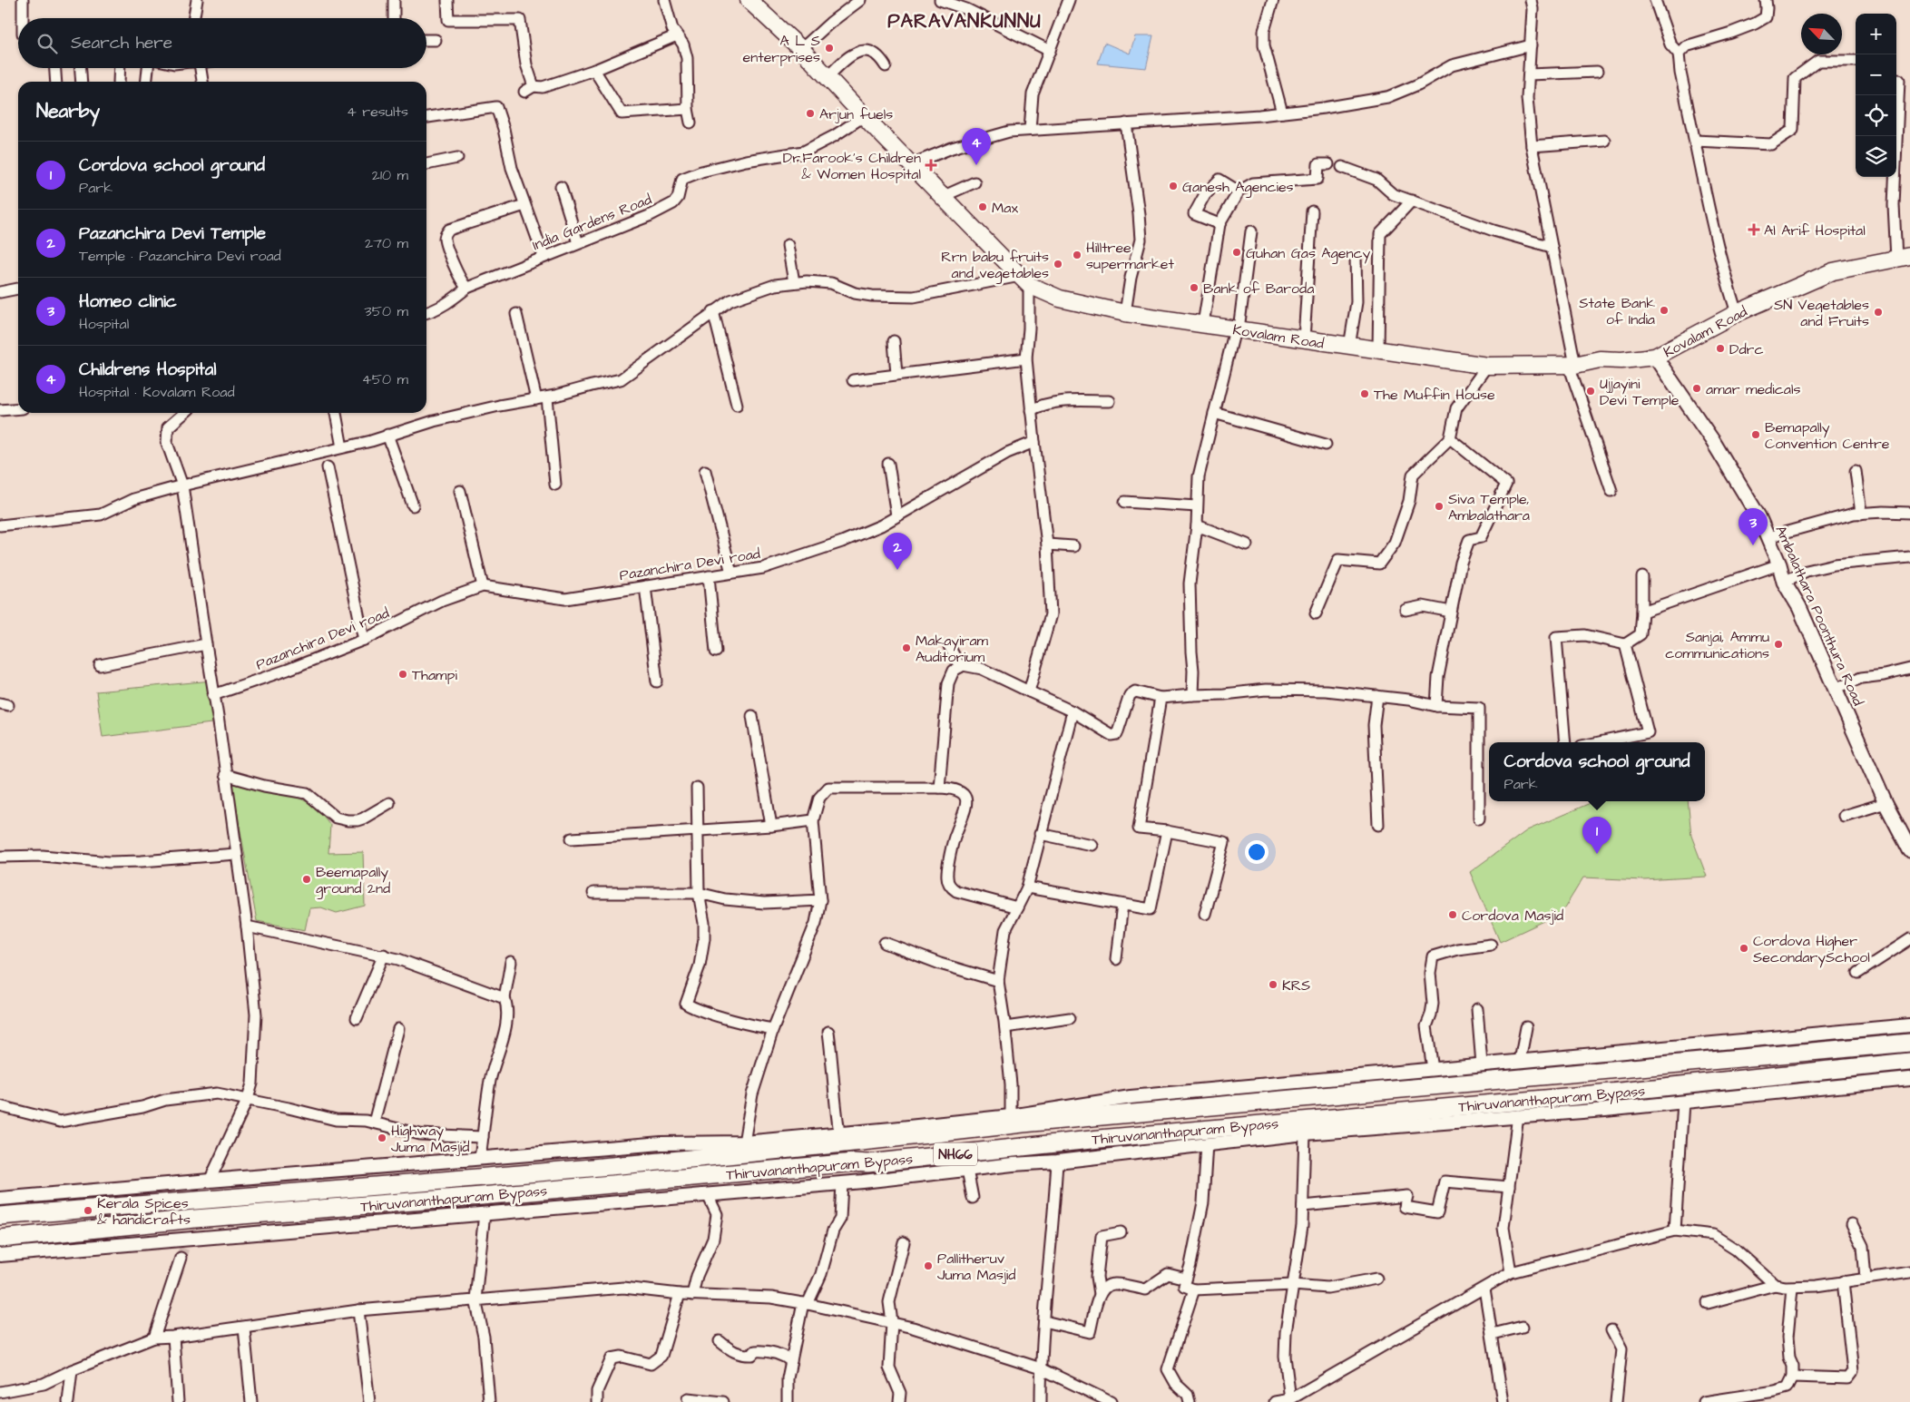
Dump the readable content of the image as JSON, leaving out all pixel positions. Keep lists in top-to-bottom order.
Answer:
{
  "streets": {
    "highway": ["Thiruvananthapuram Bypass", "NH66"],
    "main road": ["Kovalam Road", "Ambalathara Poonthura Road"],
    "street": ["India Gardens Road", "Pazanchira Devi road"]
  },
  "crossings": [
    ["India Gardens Road", "Kovalam Road"],
    ["Kovalam Road", "Ambalathara Poonthura Road"]
  ],
  "districts": ["PARAVANKUNNU"],
  "places": {
    "other": [
      "A L S enterprises",
      "Arjun fuels",
      "Ganesh Agencies",
      "Max",
      "Guhan Gas Agency",
      "Hilltree supermarket",
      "Rrn babu fruits and vegetables",
      "Bank of Baroda",
      "State Bank of India",
      "SN Vegetables and Fruits",
      "Ddrc",
      "amar medicals",
      "Ujjayini Devi Temple",
      "The Muffin House",
      "Bemapally Convention Centre",
      "Siva Temple, Ambalathara",
      "Sanjai, Ammu communications",
      "Makayiram Auditorium",
      "Thampi",
      "Beemapally ground 2nd",
      "Cordova Masjid",
      "Cordova Higher SecondarySchool",
      "KRS",
      "Highway Juma Masjid",
      "Kerala Spices & handicrafts",
      "Pallitheruv Juma Masjid"
    ],
    "health": ["Dr.Farook's Children & Women Hospital", "Al Arif Hospital"]
  },
  "north": "top left",
  "page": {
    "map_buttons": ["+", "−"],
    "search": "Search here",
    "heading": ["Nearby", "4 results"],
    "pins": [
      "4",
      "3",
      "2",
      "1"
    ],
    "list": [
      {
        "mark": "1",
        "name": "Cordova school ground",
        "note": "Park",
        "value": "210 m"
      },
      {
        "mark": "2",
        "name": "Pazanchira Devi Temple",
        "note": "Temple · Pazanchira Devi road",
        "value": "270 m"
      },
      {
        "mark": "3",
        "name": "Homeo clinic",
        "note": "Hospital",
        "value": "350 m"
      },
      {
        "mark": "4",
        "name": "Childrens Hospital",
        "note": "Hospital · Kovalam Road",
        "value": "450 m"
      }
    ],
    "popup": ["Cordova school ground", "Park"]
  }
}
